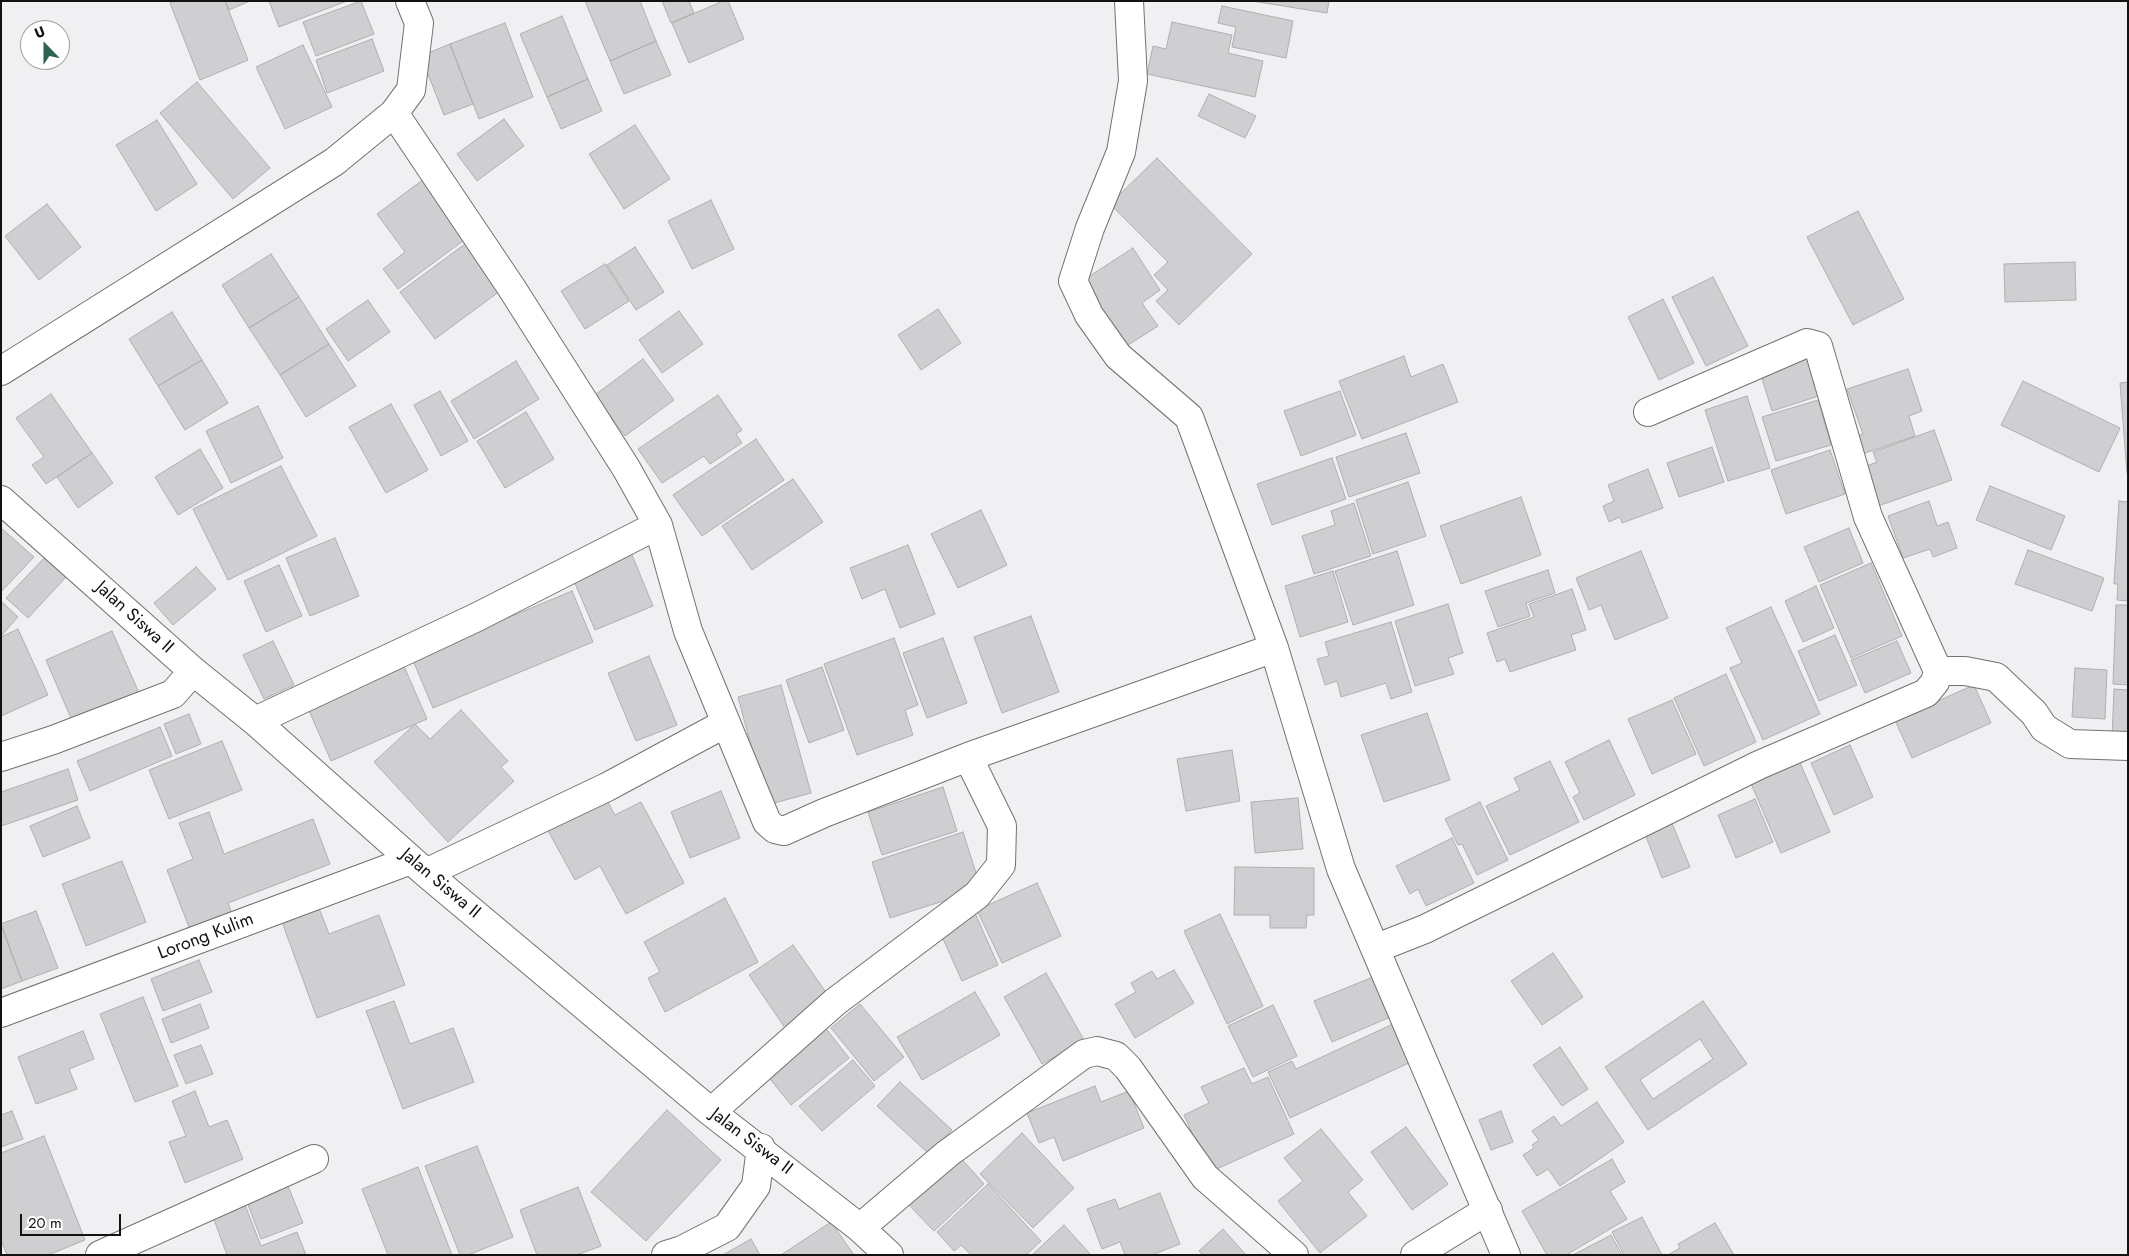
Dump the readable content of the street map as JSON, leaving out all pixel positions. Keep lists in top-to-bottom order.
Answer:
{
  "streets": {
    "street": ["Jalan Siswa II", "Lorong Kulim"]
  },
  "crossings": [
    ["Jalan Siswa II", "Lorong Kulim"]
  ],
  "scale_bar": "20 m",
  "north": "top"
}
